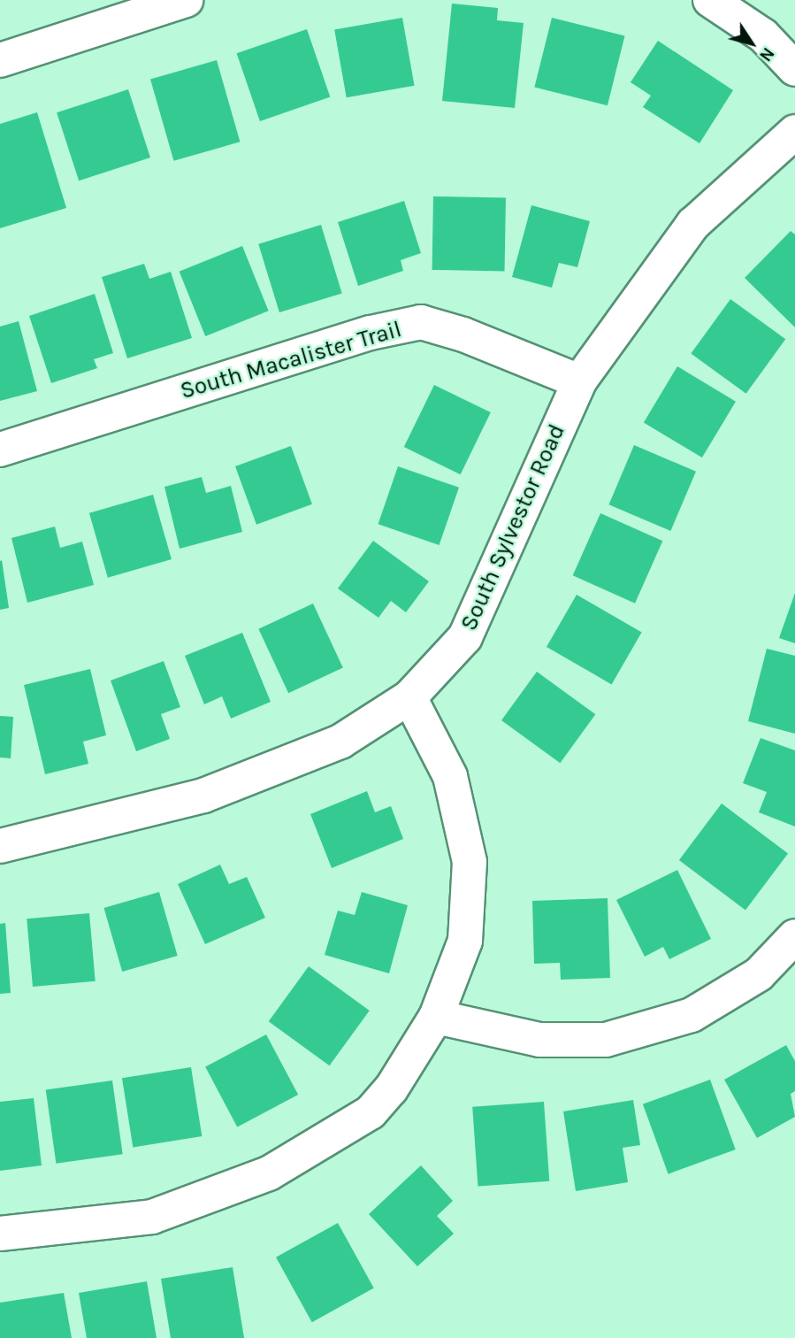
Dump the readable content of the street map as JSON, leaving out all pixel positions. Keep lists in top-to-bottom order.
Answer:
{
  "streets": {
    "street": ["South Macalister Trail", "South Sylvestor Road"]
  },
  "crossings": [
    ["South Macalister Trail", "South Sylvestor Road"]
  ],
  "north": "bottom right"
}
